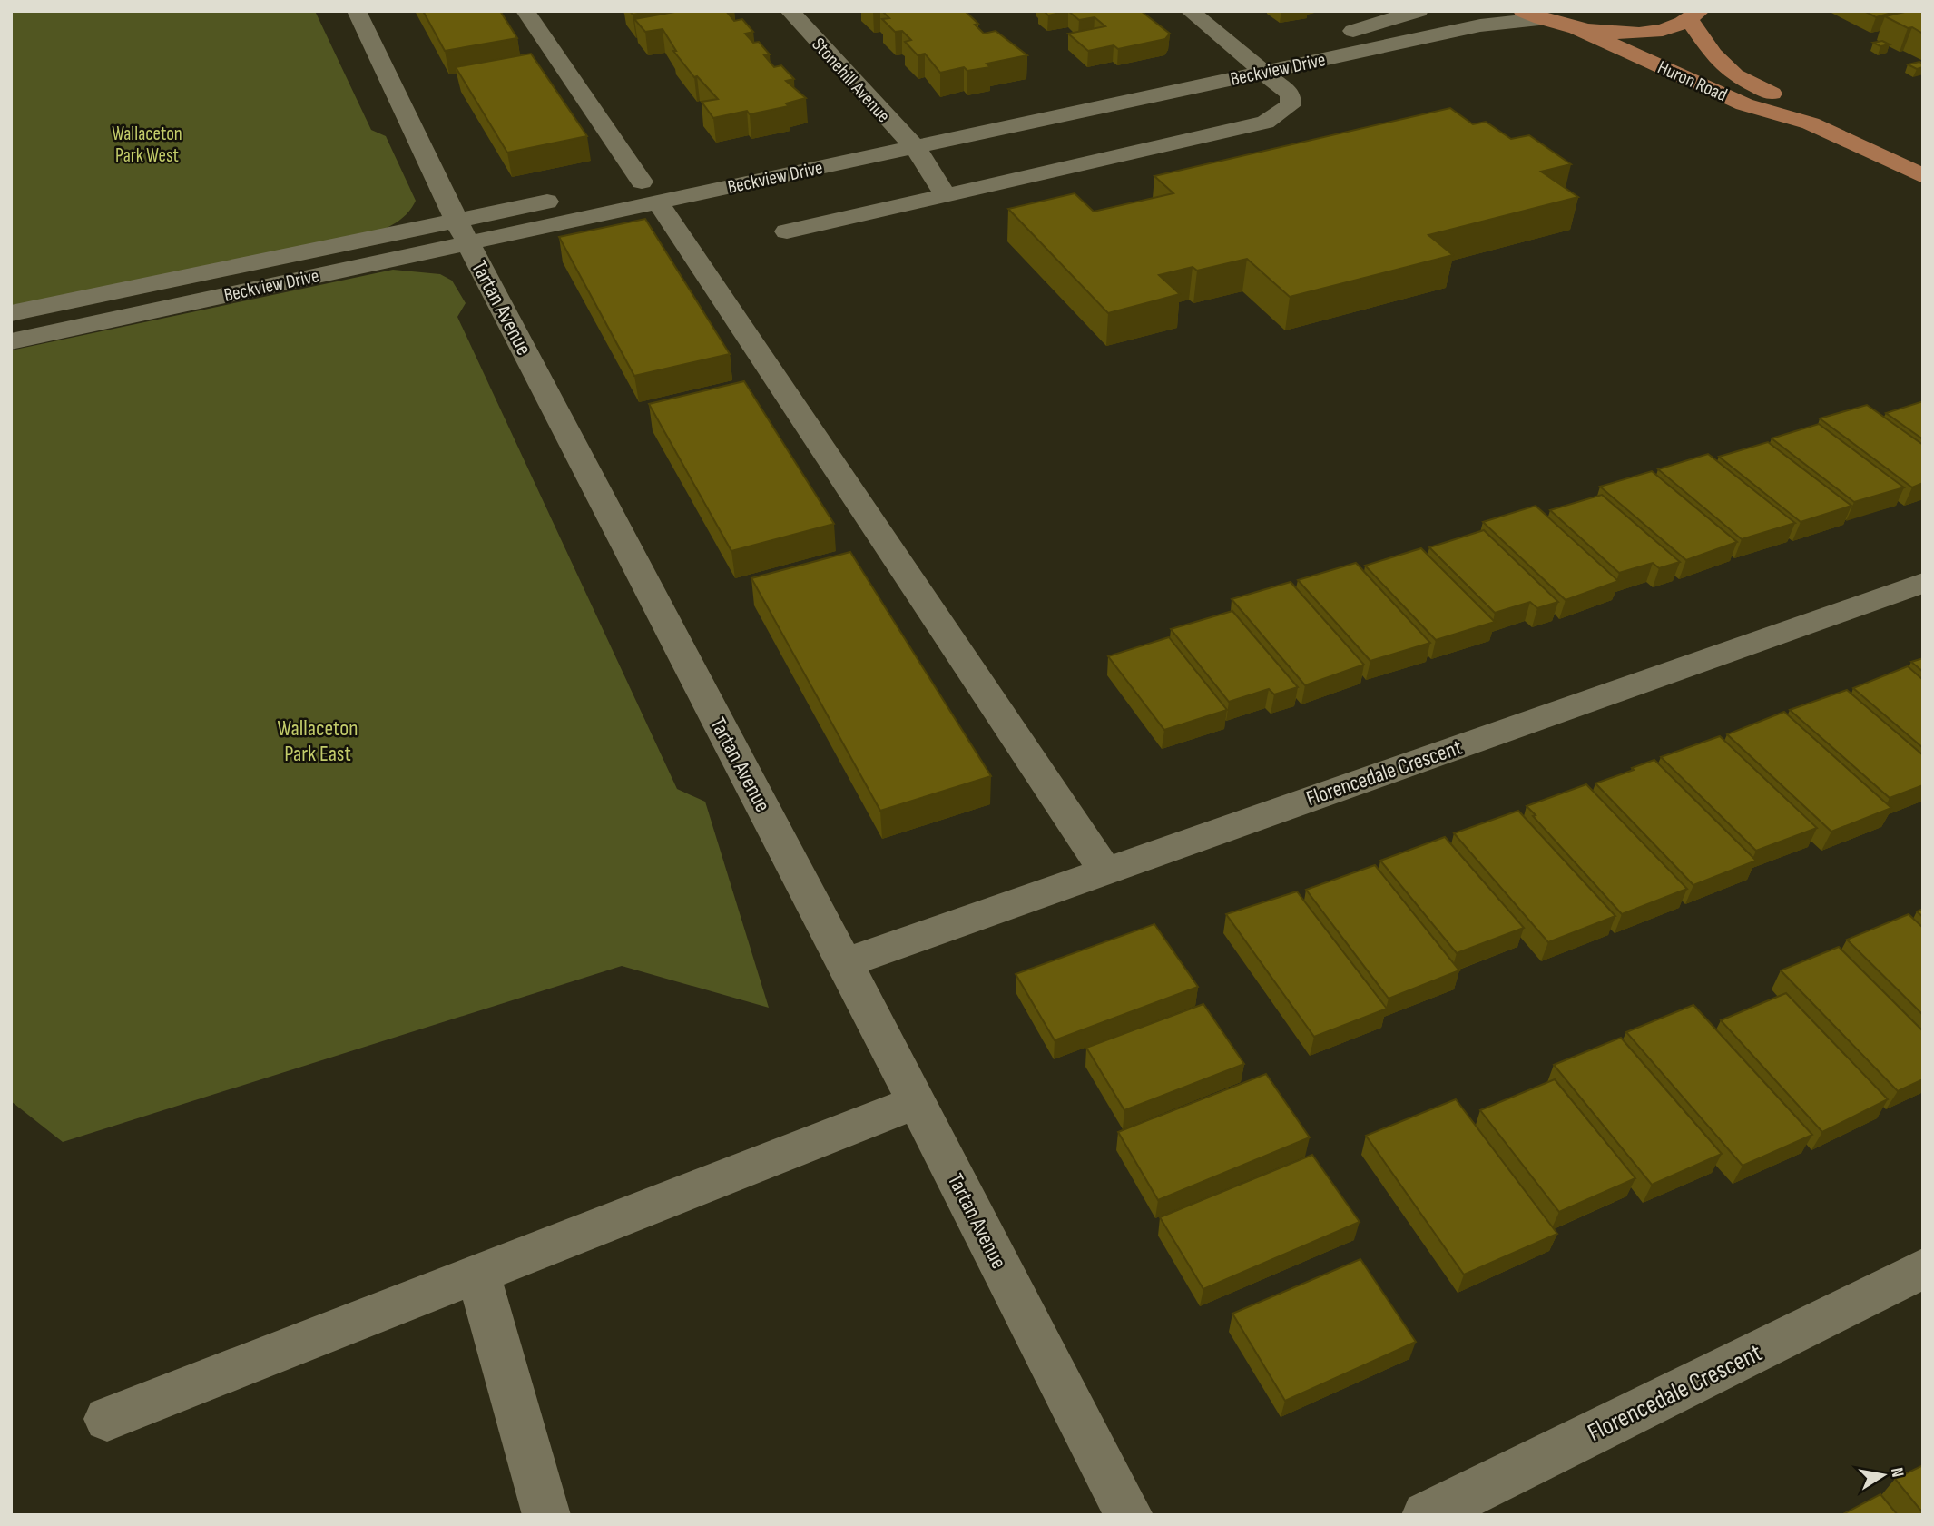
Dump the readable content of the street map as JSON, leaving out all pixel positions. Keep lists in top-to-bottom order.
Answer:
{
  "streets": {
    "main road": ["Huron Road"],
    "street": [
      "Beckview Drive",
      "Stonehill Avenue",
      "Tartan Avenue",
      "Florencedale Crescent"
    ]
  },
  "crossings": [
    ["Beckview Drive", "Stonehill Avenue"],
    ["Beckview Drive", "Tartan Avenue"],
    ["Tartan Avenue", "Florencedale Crescent"]
  ],
  "parks": ["Wallaceton Park West", "Wallaceton Park East"],
  "north": "right"
}
